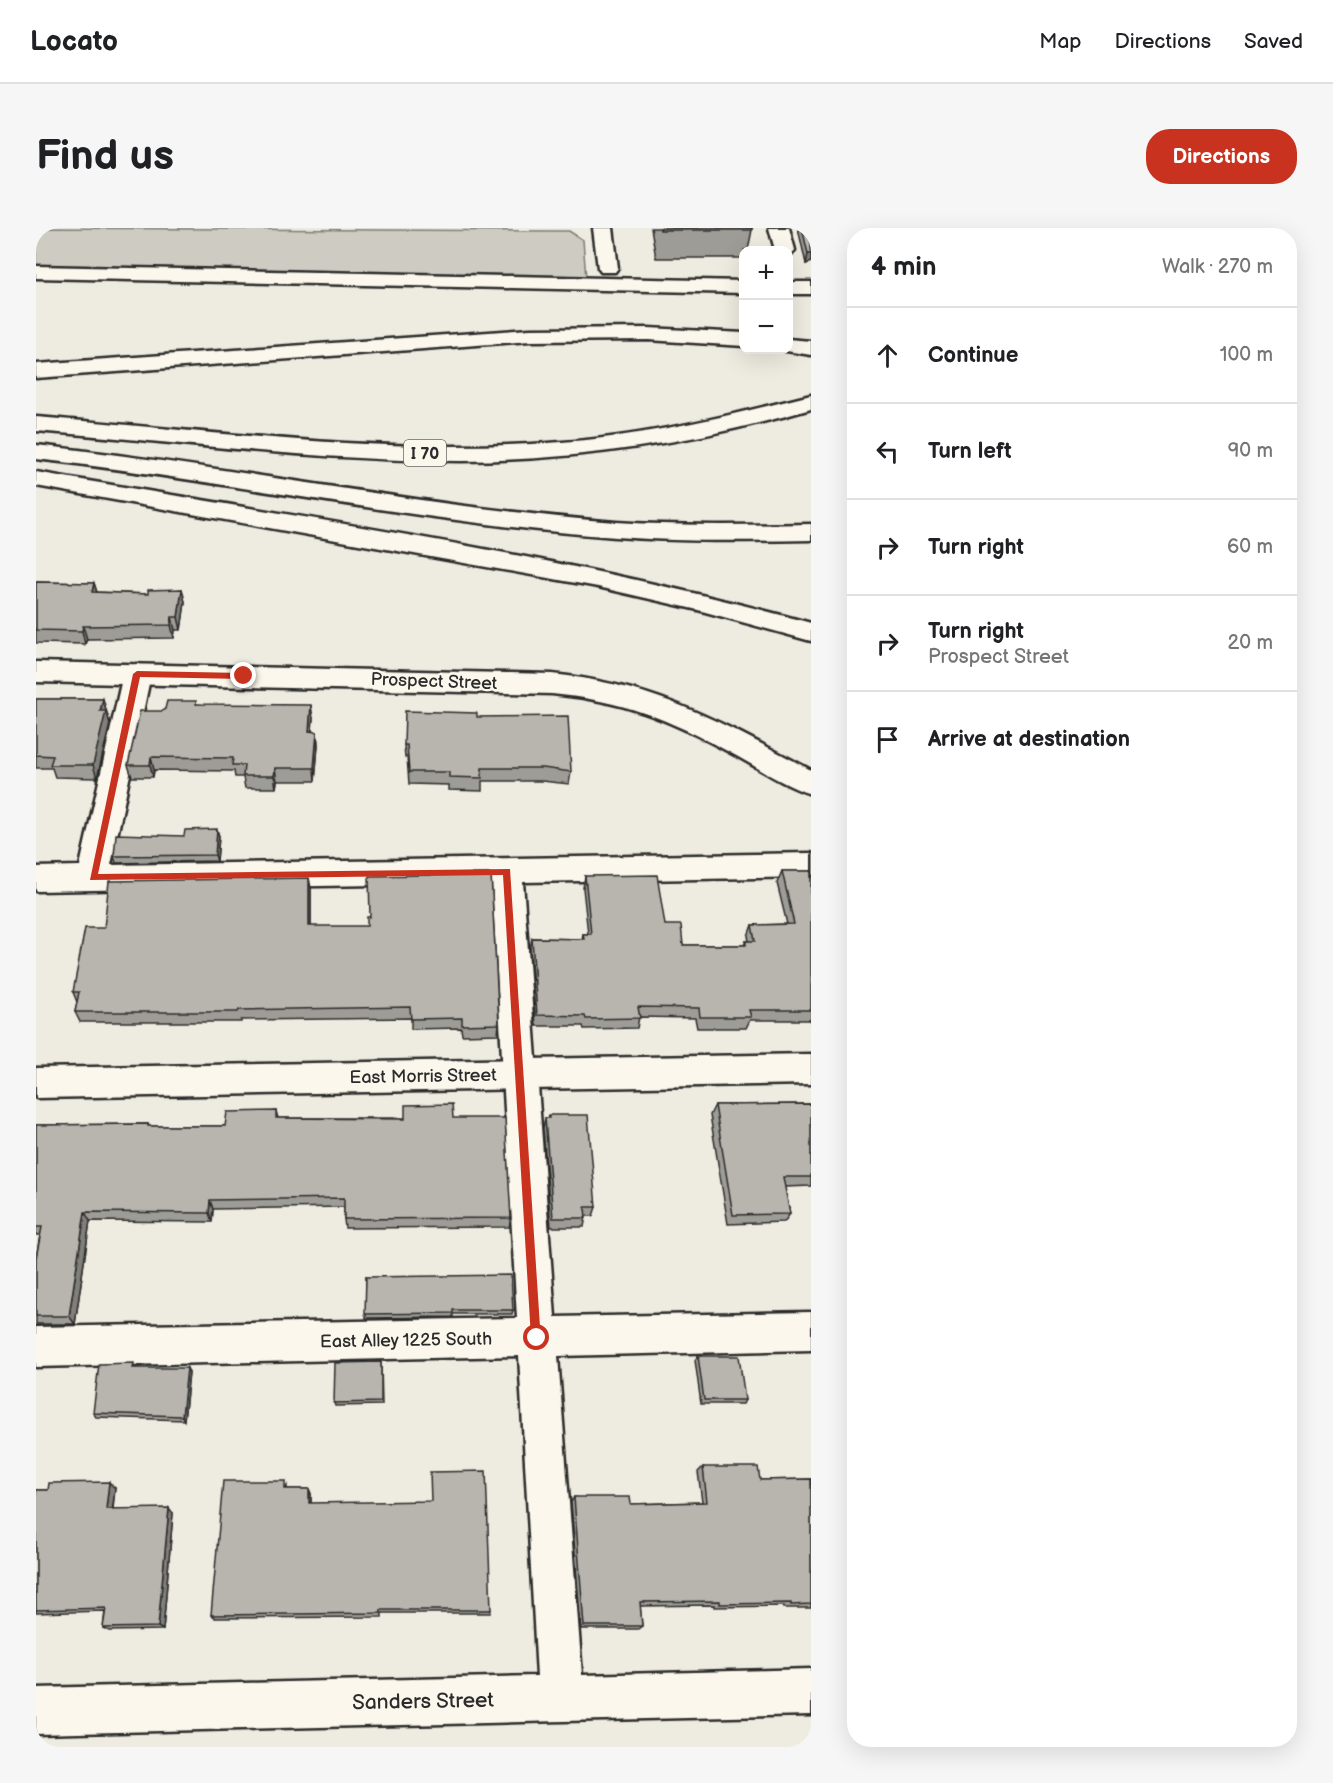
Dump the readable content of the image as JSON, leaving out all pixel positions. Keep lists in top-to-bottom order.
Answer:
{
  "streets": {
    "main road": [
      "I 70",
      "Prospect Street",
      "East Morris Street",
      "East Alley 1225 South",
      "Sanders Street"
    ]
  },
  "page": {
    "header": "Locato",
    "nav": ["Map", "Directions", "Saved"],
    "buttons": "Directions",
    "title": "Find us",
    "heading": ["4 min", "Walk · 270 m"],
    "map_buttons": ["+", "−"],
    "list": [
      ["Continue", "100 m"],
      ["Turn left", "90 m"],
      ["Turn right", "60 m"],
      ["Turn right", "Prospect Street", "20 m"],
      "Arrive at destination"
    ]
  }
}
